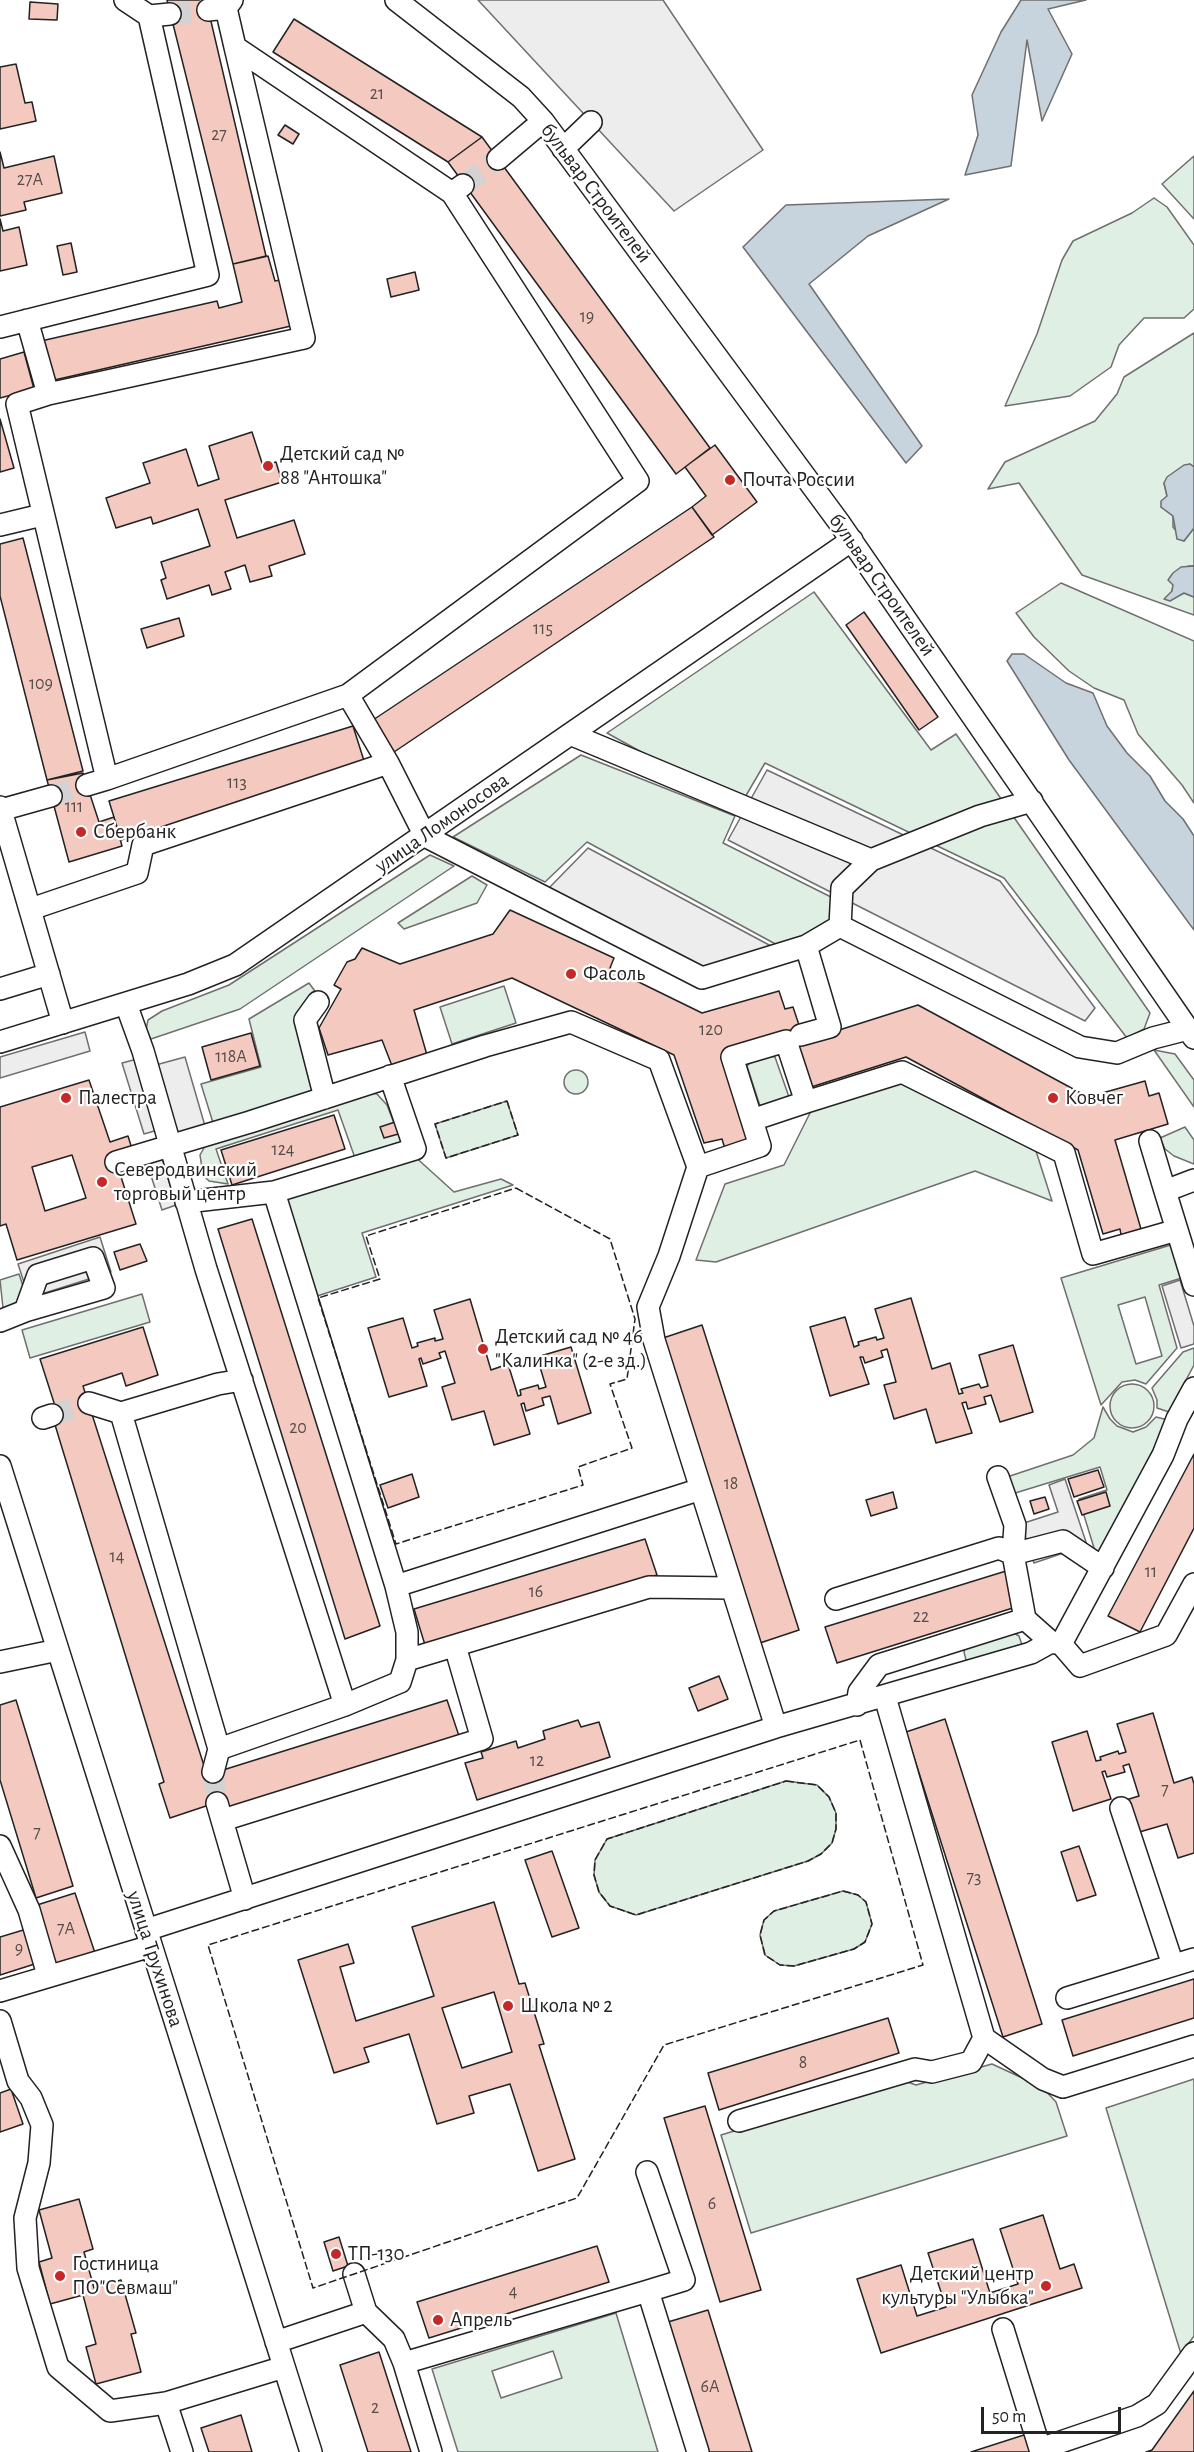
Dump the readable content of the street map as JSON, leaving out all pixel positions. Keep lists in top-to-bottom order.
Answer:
{
  "streets": {
    "street": ["бульвар Строителей", "улица Ломоносова", "улица Трухинова"]
  },
  "crossings": [
    ["бульвар Строителей", "улица Ломоносова"]
  ],
  "places": [
    "Детский сад № 88 \"Антошка\"",
    "Почта России",
    "Сбербанк",
    "Фасоль",
    "Палестра",
    "Ковчег",
    "Северодвинский торговый центр",
    "Детский сад № 46 \"Калинка\" (2-е зд.)",
    "Школа № 2",
    "ТП-130",
    "Гостиница ПО\"Севмаш\"",
    "Детский центр культуры \"Улыбка\"",
    "Апрель"
  ],
  "house_numbers": [
    "21",
    "27",
    "27А",
    "19",
    "115",
    "109",
    "113",
    "111",
    "120",
    "118А",
    "124",
    "20",
    "18",
    "14",
    "11",
    "16",
    "22",
    "12",
    "7",
    "7",
    "73",
    "7А",
    "9",
    "8",
    "6",
    "4",
    "6А",
    "2"
  ],
  "scale_bar": "50 m"
}
